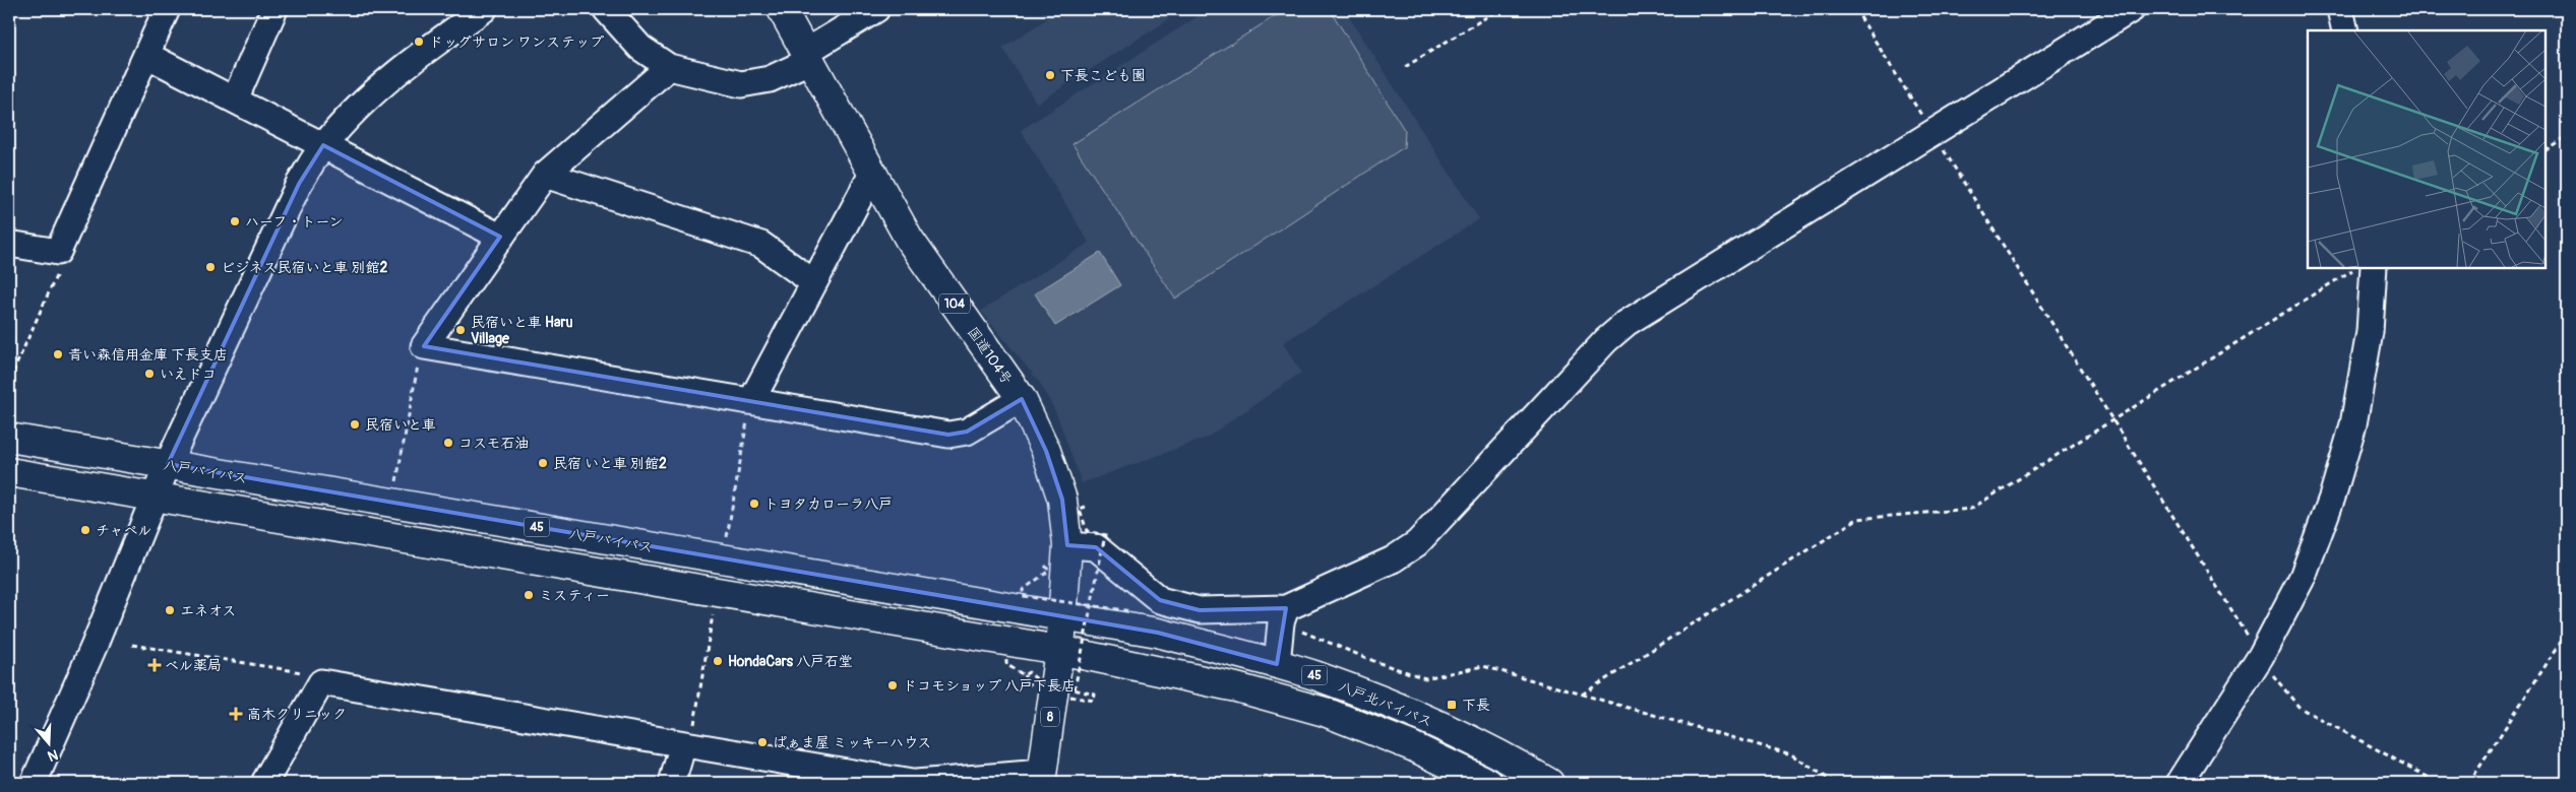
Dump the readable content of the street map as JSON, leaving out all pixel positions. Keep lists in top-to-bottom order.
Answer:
{
  "streets": {
    "main road": [
      "104",
      "国道104号",
      "八戸バイパス",
      "45",
      "八戸北バイパス",
      "8"
    ]
  },
  "crossings": [
    ["国道104号", "八戸バイパス"],
    ["国道104号", "45"],
    ["国道104号", "八戸北バイパス"],
    ["国道104号", "8"],
    ["八戸バイパス", "八戸北バイパス"],
    ["45", "8"]
  ],
  "places": {
    "other": [
      "ドッグサロン ワンステップ",
      "下長こども園",
      "ハーフ・トーン",
      "ビジネス民宿いと車 別館2",
      "民宿いと車 Haru Village",
      "青い森信用金庫 下長支店",
      "いえドコ",
      "民宿いと車",
      "コスモ石油",
      "民宿 いと車 別館2",
      "トヨタカローラ八戸",
      "チャペル",
      "ミスティー",
      "エネオス",
      "HondaCars 八戸石堂",
      "ドコモショップ 八戸下長店",
      "ぱぁま屋 ミッキーハウス"
    ],
    "health": ["ベル薬局", "高木クリニック"],
    "transit": ["下長"]
  },
  "north": "bottom"
}
